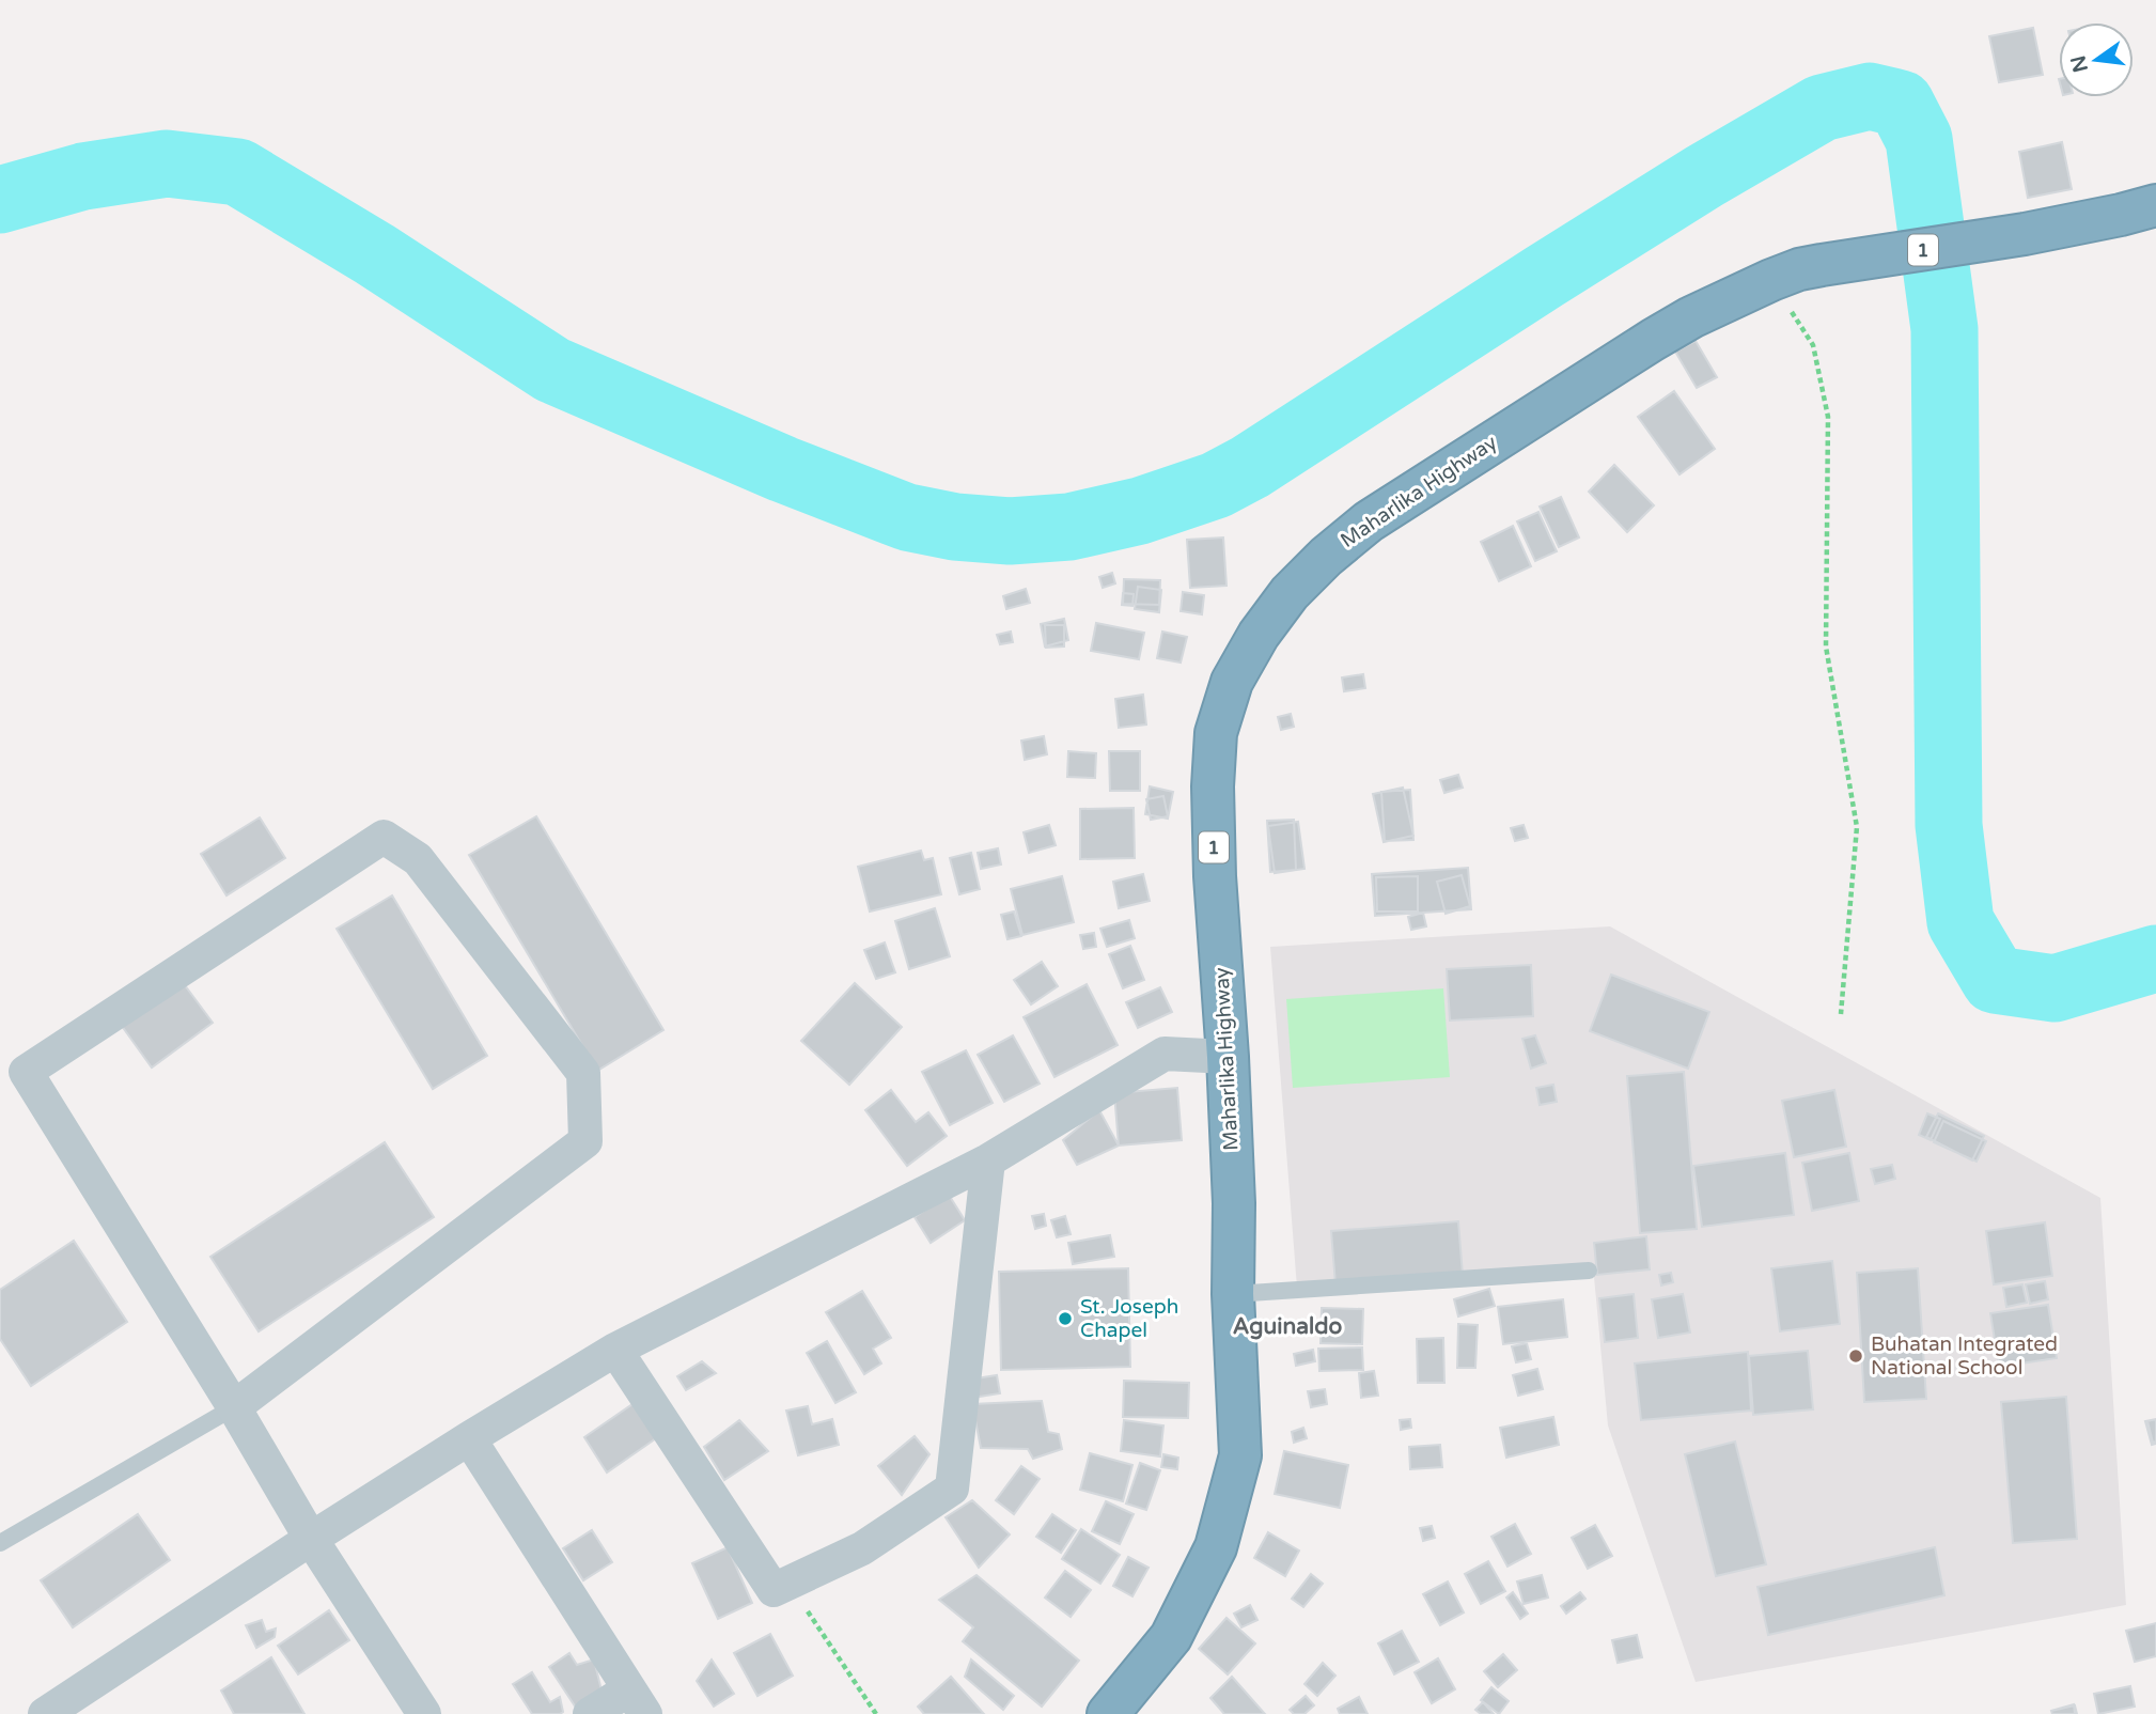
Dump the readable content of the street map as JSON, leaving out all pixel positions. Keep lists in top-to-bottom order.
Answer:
{
  "streets": {
    "highway": ["1", "Maharlika Highway"]
  },
  "districts": ["Aguinaldo"],
  "places": ["St. Joseph Chapel", "Buhatan Integrated National School"],
  "north": "left"
}
